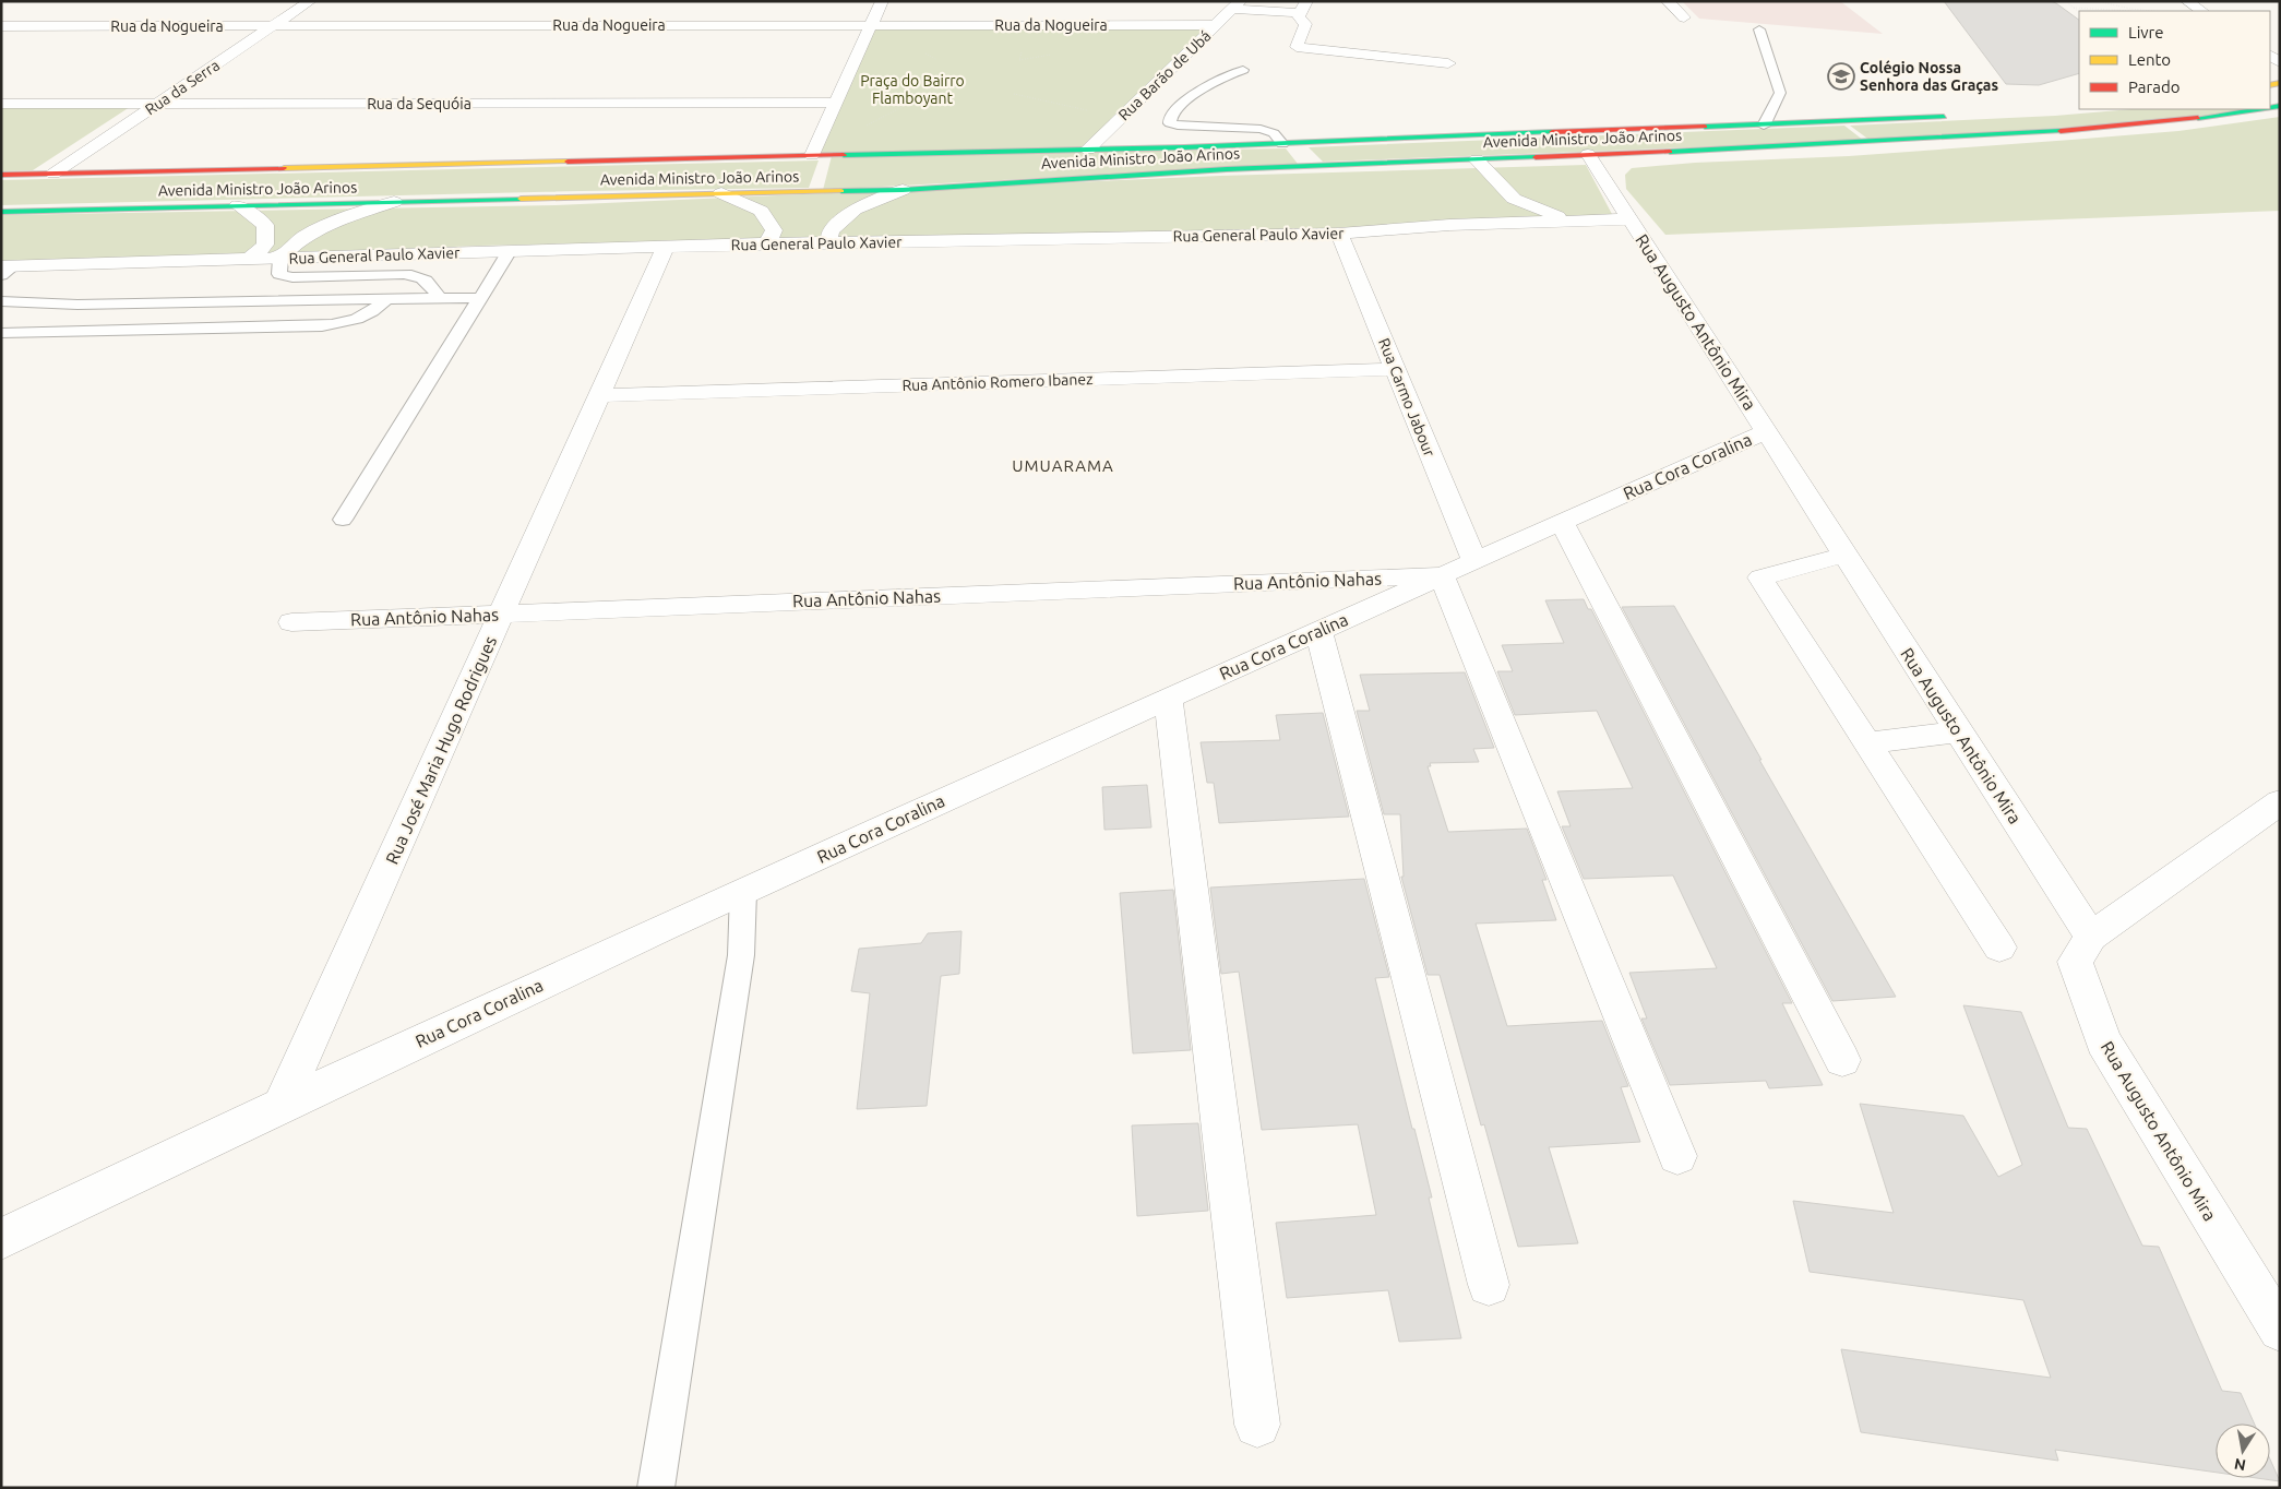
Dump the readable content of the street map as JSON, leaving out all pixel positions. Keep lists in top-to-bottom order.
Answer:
{
  "streets": {
    "main road": ["Avenida Ministro João Arinos"],
    "street": [
      "Rua da Nogueira",
      "Rua Barão de Ubá",
      "Rua da Serra",
      "Rua da Sequóia",
      "Rua General Paulo Xavier",
      "Rua Augusto Antônio Mira",
      "Rua Antônio Romero Ibanez",
      "Rua Carmo Jabour",
      "Rua Cora Coralina",
      "Rua Antônio Nahas",
      "Rua José Maria Hugo Rodrigues"
    ]
  },
  "crossings": [
    ["Rua da Nogueira", "Rua Barão de Ubá"],
    ["Rua da Nogueira", "Rua da Serra"],
    ["Rua Barão de Ubá", "Avenida Ministro João Arinos"],
    ["Rua da Serra", "Rua da Sequóia"],
    ["Rua da Serra", "Avenida Ministro João Arinos"],
    ["Avenida Ministro João Arinos", "Rua Augusto Antônio Mira"],
    ["Rua General Paulo Xavier", "Rua Augusto Antônio Mira"],
    ["Rua General Paulo Xavier", "Rua Carmo Jabour"],
    ["Rua General Paulo Xavier", "Rua José Maria Hugo Rodrigues"],
    ["Rua Augusto Antônio Mira", "Rua Cora Coralina"],
    ["Rua Antônio Romero Ibanez", "Rua Carmo Jabour"],
    ["Rua Antônio Romero Ibanez", "Rua José Maria Hugo Rodrigues"],
    ["Rua Carmo Jabour", "Rua Cora Coralina"],
    ["Rua Cora Coralina", "Rua Antônio Nahas"],
    ["Rua Cora Coralina", "Rua José Maria Hugo Rodrigues"],
    ["Rua Antônio Nahas", "Rua José Maria Hugo Rodrigues"]
  ],
  "districts": ["UMUARAMA"],
  "parks": ["Praça do Bairro Flamboyant"],
  "places": {
    "school or university": ["Colégio Nossa Senhora das Graças"]
  },
  "legend": ["Livre", "Lento", "Parado"],
  "north": "bottom"
}
